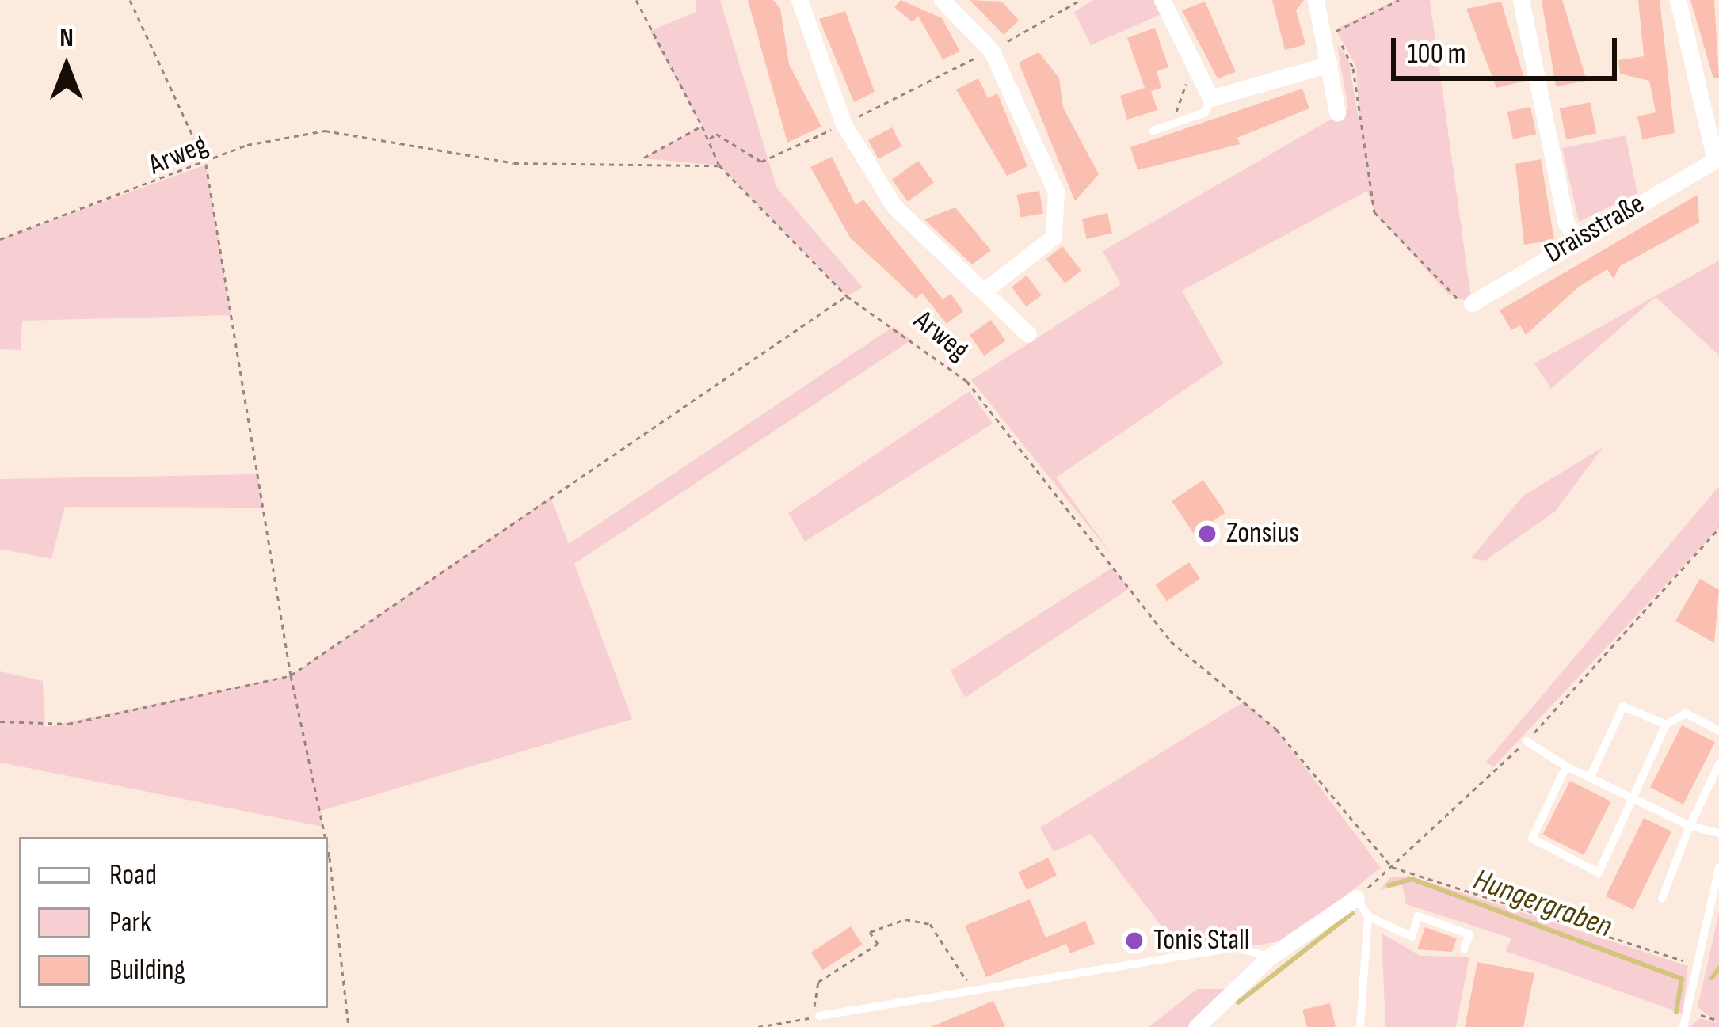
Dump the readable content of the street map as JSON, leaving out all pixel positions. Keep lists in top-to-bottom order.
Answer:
{
  "streets": {
    "street": ["Draisstraße"],
    "path": ["Arweg"]
  },
  "water": ["Hungergraben"],
  "places": ["Zonsius", "Tonis Stall"],
  "legend": ["Road", "Park", "Building"],
  "scale_bar": "100 m",
  "north": "top"
}
